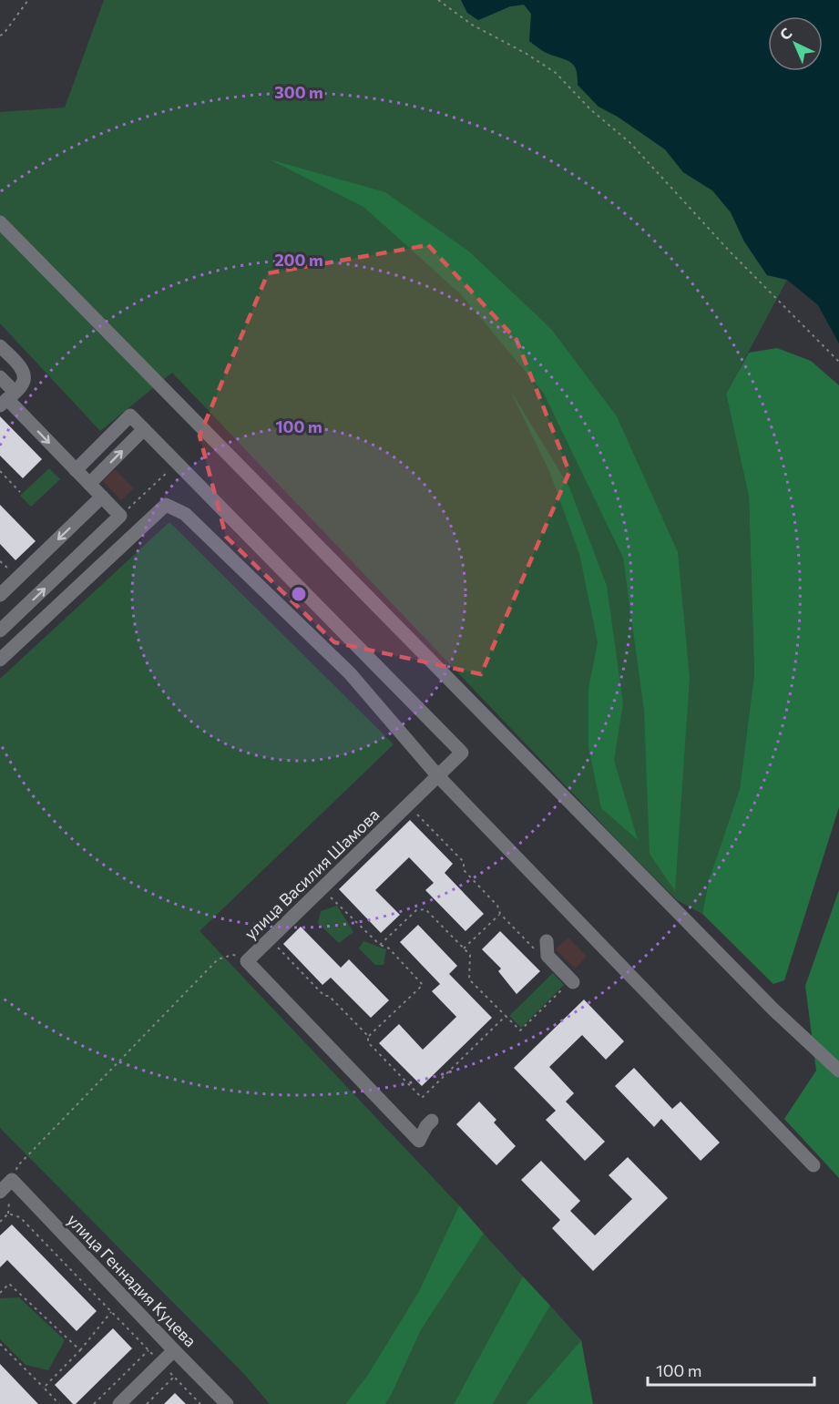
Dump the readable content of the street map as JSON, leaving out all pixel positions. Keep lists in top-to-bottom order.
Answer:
{
  "streets": {
    "street": ["улица Василия Шамова", "улица Геннадия Куцева"]
  },
  "scale_bar": "100 m",
  "north": "top left",
  "rings": ["300 m", "200 m", "100 m"]
}
